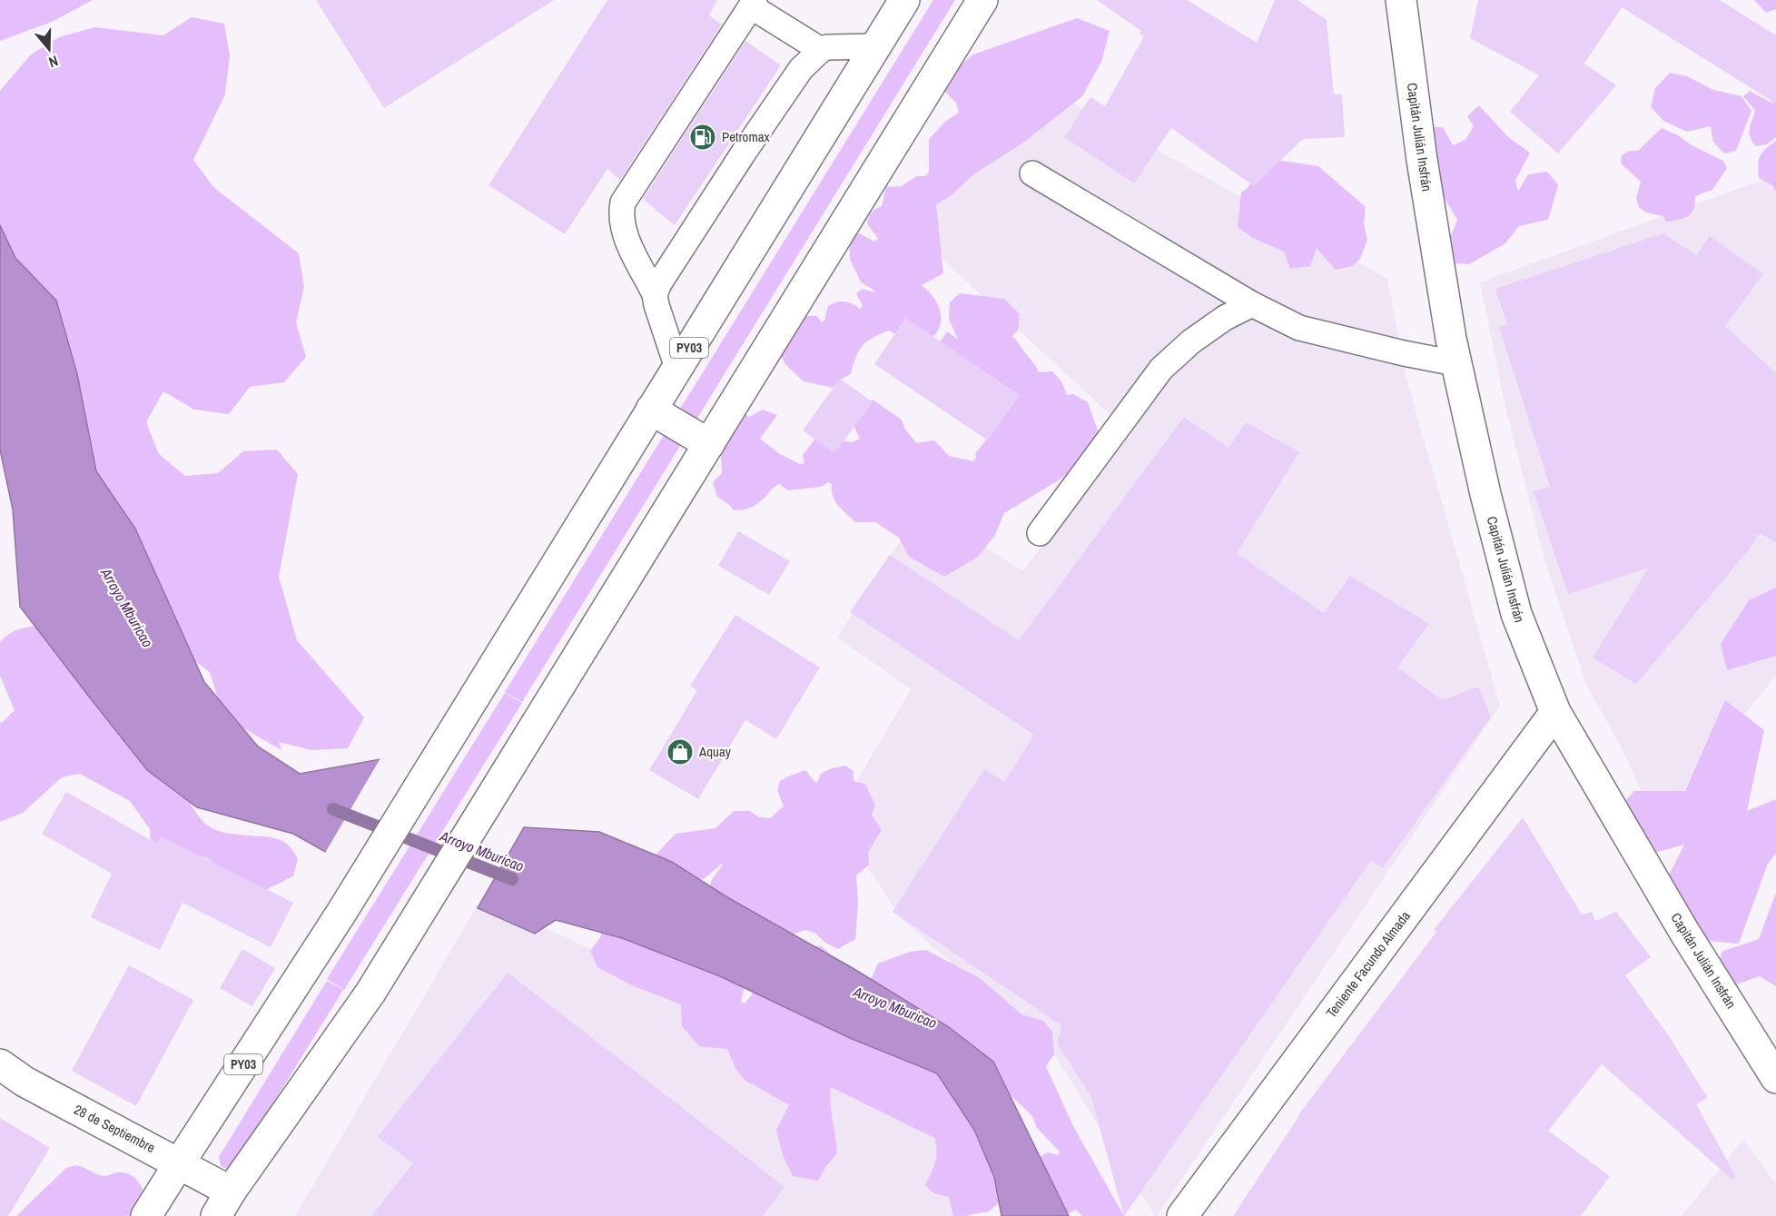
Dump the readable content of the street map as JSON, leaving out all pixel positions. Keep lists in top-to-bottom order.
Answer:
{
  "streets": {
    "main road": [
      "Capitán Julián Insfrán",
      "PY03",
      "Teniente Facundo Almada",
      "28 de Septiembre"
    ]
  },
  "crossings": [
    ["Capitán Julián Insfrán", "Teniente Facundo Almada"],
    ["PY03", "28 de Septiembre"]
  ],
  "water": ["Arroyo Mburicao"],
  "places": {
    "fuel station": ["Petromax"],
    "shop": ["Aquay"]
  },
  "north": "bottom"
}
